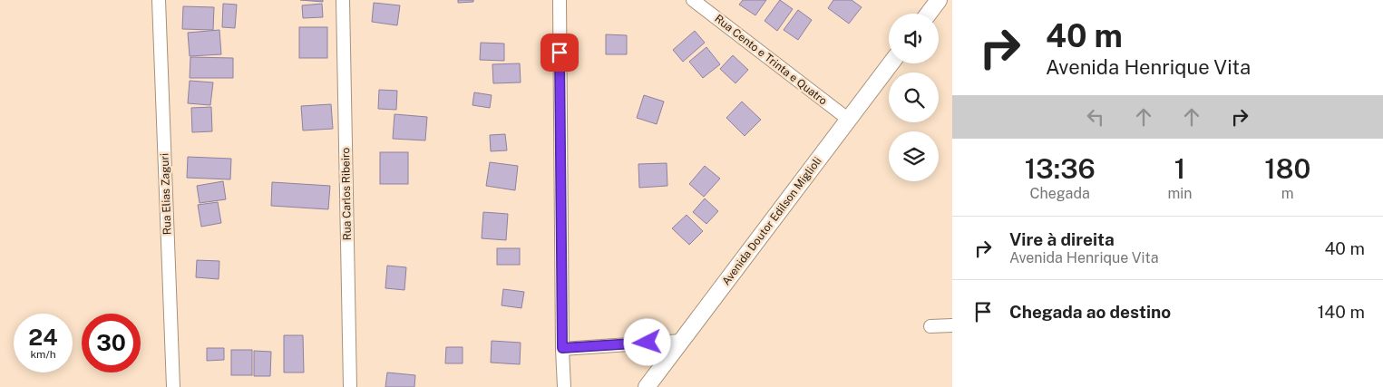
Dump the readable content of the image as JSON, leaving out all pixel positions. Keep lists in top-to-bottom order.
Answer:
{
  "streets": {
    "street": [
      "Rua Cento e Trinta e Quatro",
      "Rua Elias Zaguri",
      "Rua Carlos Ribeiro",
      "Avenida Doutor Edilson Miglioli"
    ]
  },
  "crossings": [
    ["Rua Cento e Trinta e Quatro", "Avenida Doutor Edilson Miglioli"]
  ],
  "page": {
    "turn": ["40 m", "Avenida Henrique Vita"],
    "eta": [
      "13:36",
      "Chegada",
      "1",
      "min",
      "180",
      "m"
    ],
    "list": [
      {
        "name": "Vire à direita",
        "note": "Avenida Henrique Vita",
        "value": "40 m"
      },
      {
        "name": "Chegada ao destino",
        "value": "140 m"
      }
    ],
    "speed": "24 km/h",
    "limit": "30"
  }
}
